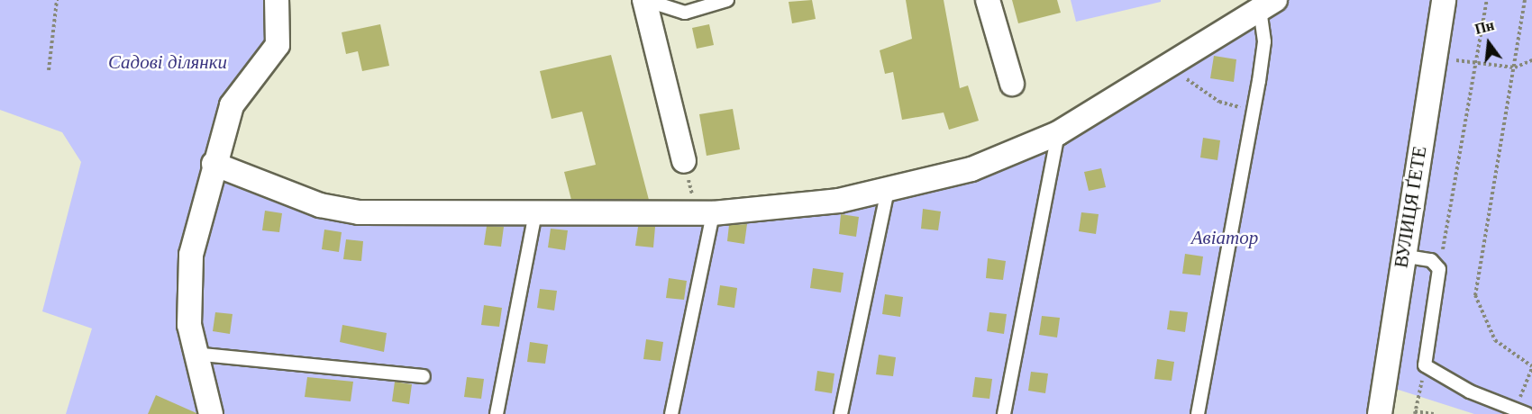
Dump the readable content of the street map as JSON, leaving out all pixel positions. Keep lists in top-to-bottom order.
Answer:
{
  "streets": {
    "street": ["ВУЛИЦЯ ҐЕТЕ"]
  },
  "parks": ["Садові ділянки", "Авіатор"],
  "north": "top"
}
